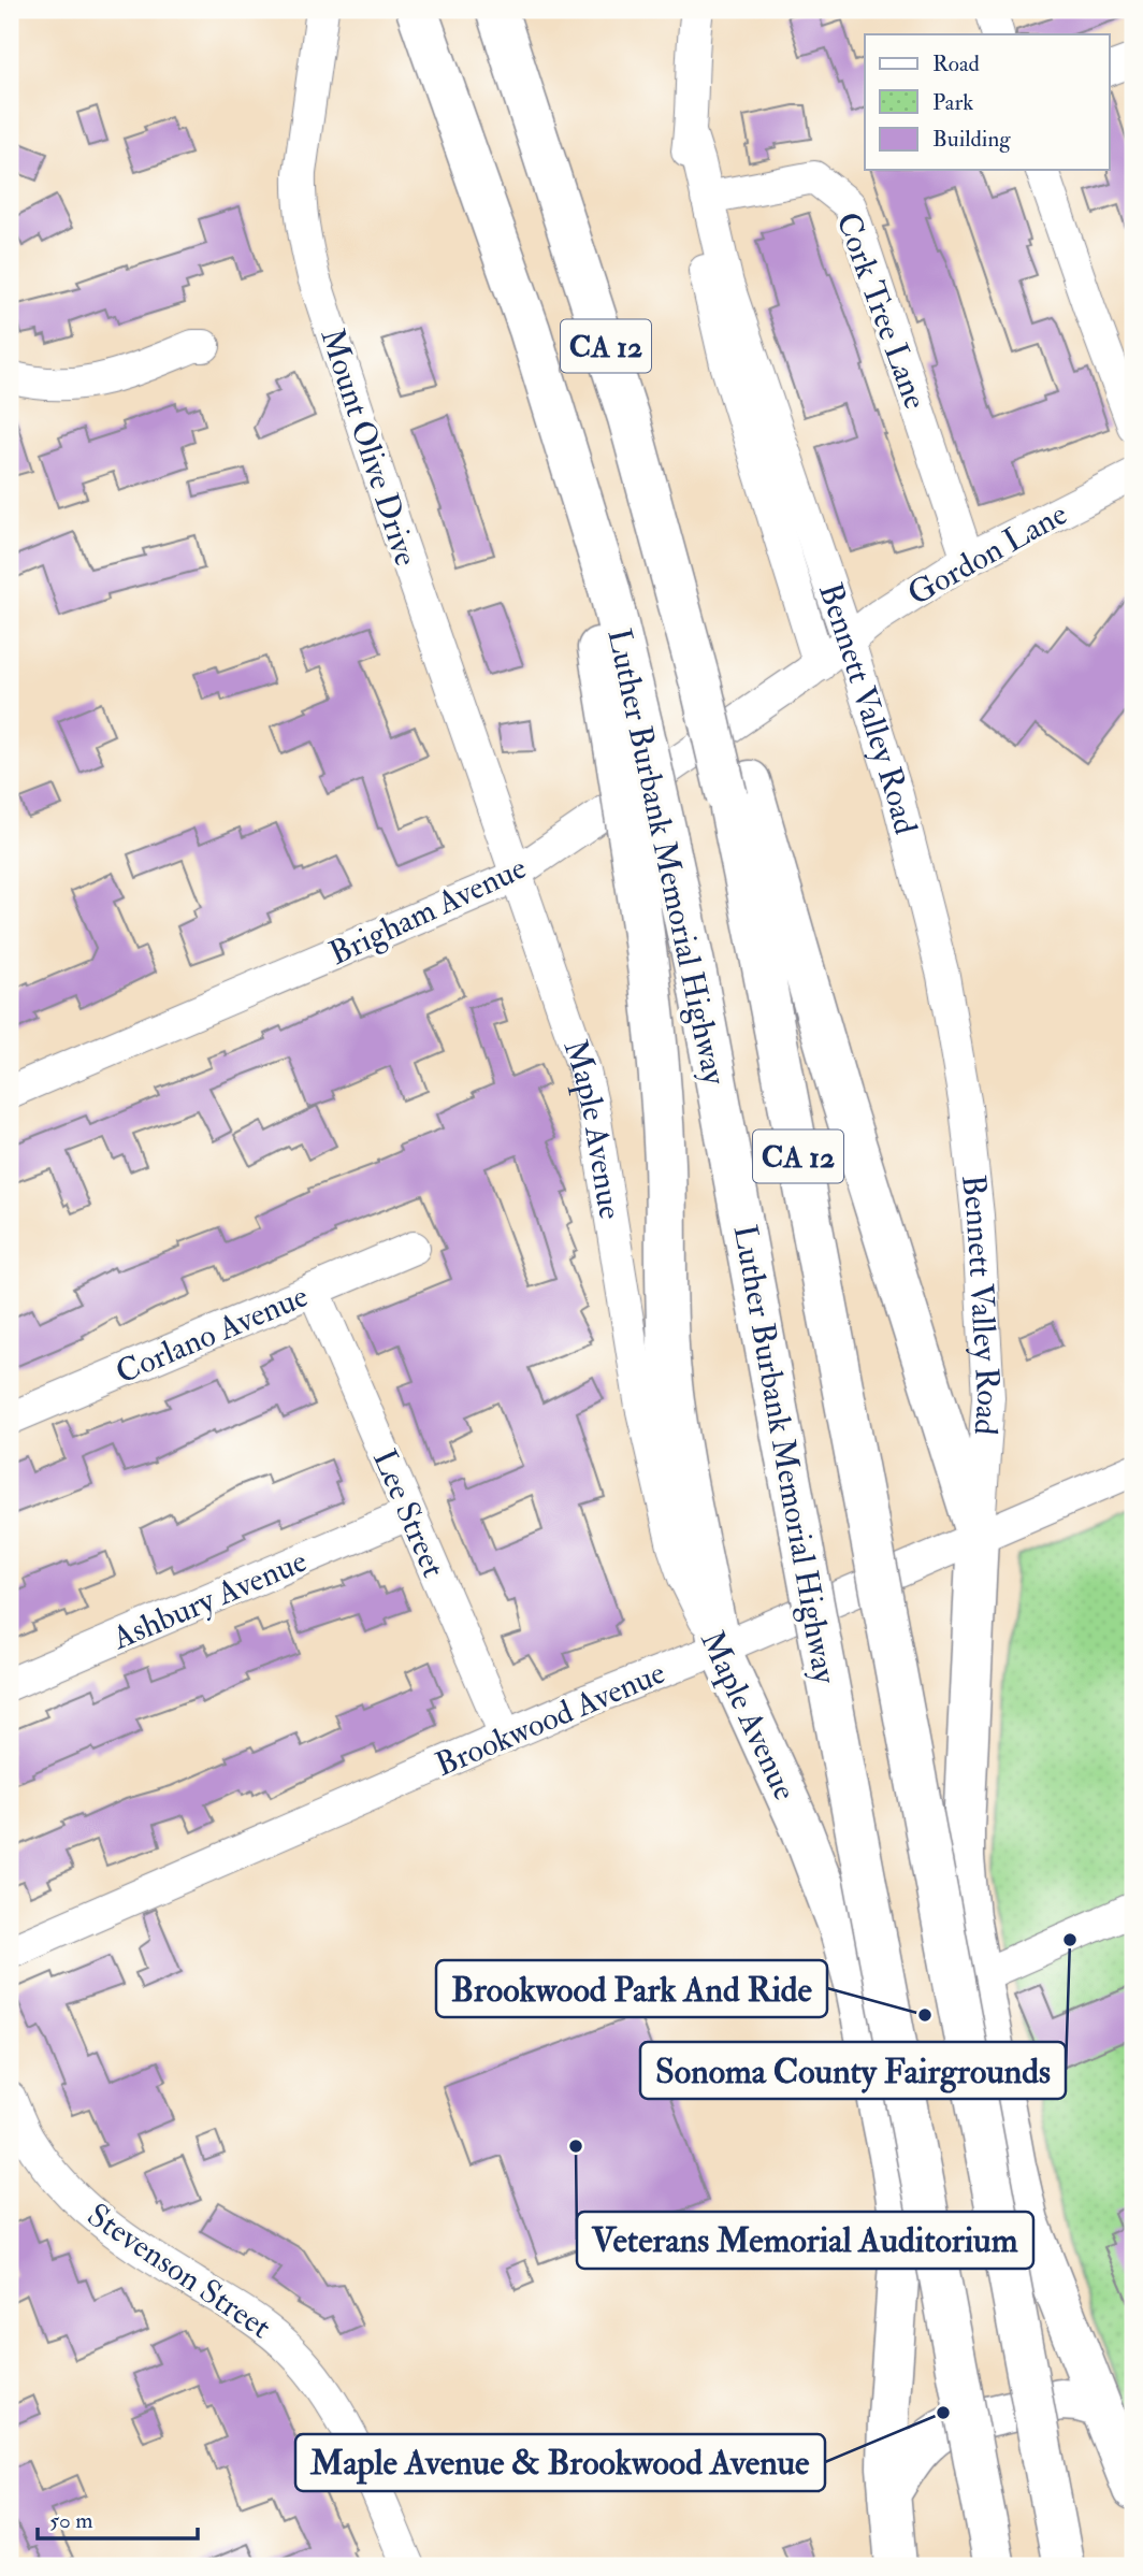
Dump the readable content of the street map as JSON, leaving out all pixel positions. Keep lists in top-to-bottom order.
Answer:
{
  "streets": {
    "main road": [
      "CA 12",
      "Bennett Valley Road",
      "Luther Burbank Memorial Highway",
      "Maple Avenue"
    ],
    "street": [
      "Cork Tree Lane",
      "Mount Olive Drive",
      "Gordon Lane",
      "Brigham Avenue",
      "Corlano Avenue",
      "Lee Street",
      "Ashbury Avenue",
      "Brookwood Avenue",
      "Stevenson Street"
    ]
  },
  "crossings": [
    ["Cork Tree Lane", "Gordon Lane"],
    ["Cork Tree Lane", "Bennett Valley Road"],
    ["Mount Olive Drive", "Brigham Avenue"],
    ["Mount Olive Drive", "Maple Avenue"],
    ["Gordon Lane", "Bennett Valley Road"],
    ["Gordon Lane", "Brigham Avenue"],
    ["Bennett Valley Road", "Brigham Avenue"],
    ["Bennett Valley Road", "Brookwood Avenue"],
    ["Brigham Avenue", "Maple Avenue"],
    ["Maple Avenue", "Brookwood Avenue"],
    ["Corlano Avenue", "Lee Street"],
    ["Lee Street", "Ashbury Avenue"],
    ["Lee Street", "Brookwood Avenue"]
  ],
  "places": [
    "Sonoma County Fairgrounds",
    "Brookwood Park And Ride",
    "Veterans Memorial Auditorium",
    "Maple Avenue & Brookwood Avenue"
  ],
  "legend": ["Road", "Park", "Building"],
  "scale_bar": "50 m"
}
